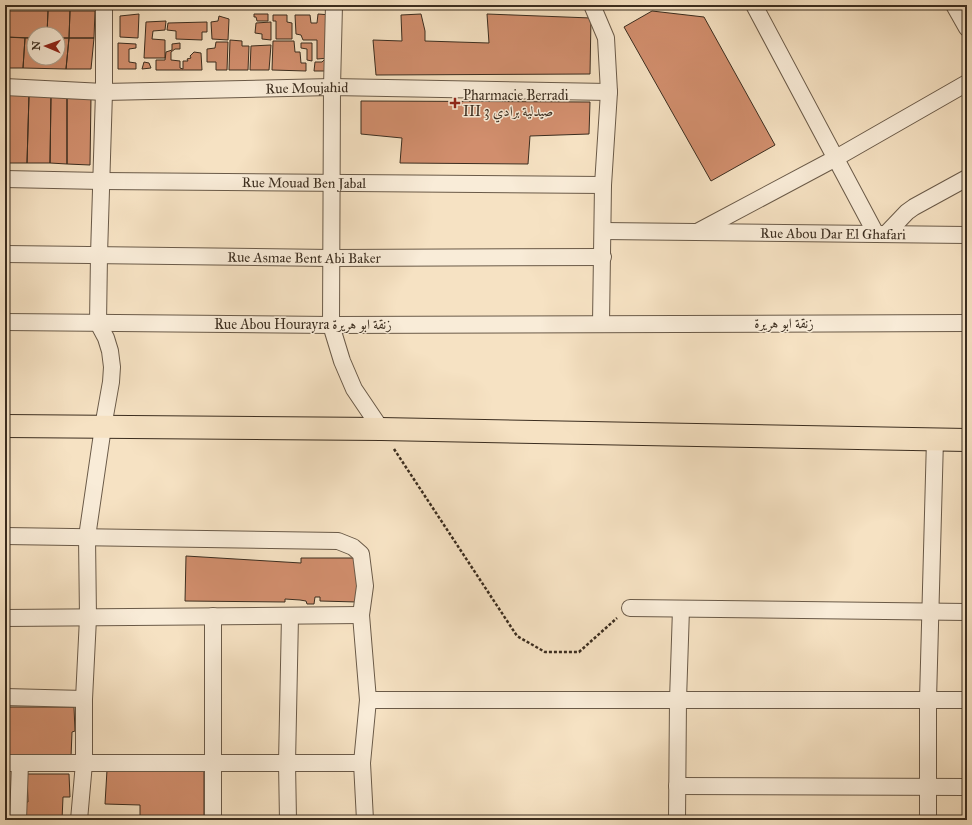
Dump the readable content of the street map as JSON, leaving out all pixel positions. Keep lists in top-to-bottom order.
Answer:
{
  "streets": {
    "street": [
      "Rue Moujahid",
      "Rue Mouad Ben Jabal",
      "Rue Abou Dar El Ghafari",
      "Rue Asmae Bent Abi Baker",
      "زنقة ابو هريرة",
      "Rue Abou Hourayra زنقة ابو هريرة"
    ]
  },
  "crossings": [
    ["زنقة ابو هريرة", "Rue Abou Hourayra زنقة ابو هريرة"]
  ],
  "places": {
    "health": ["Pharmacie Berradi III صيدلية برادي 3"]
  },
  "north": "left"
}
